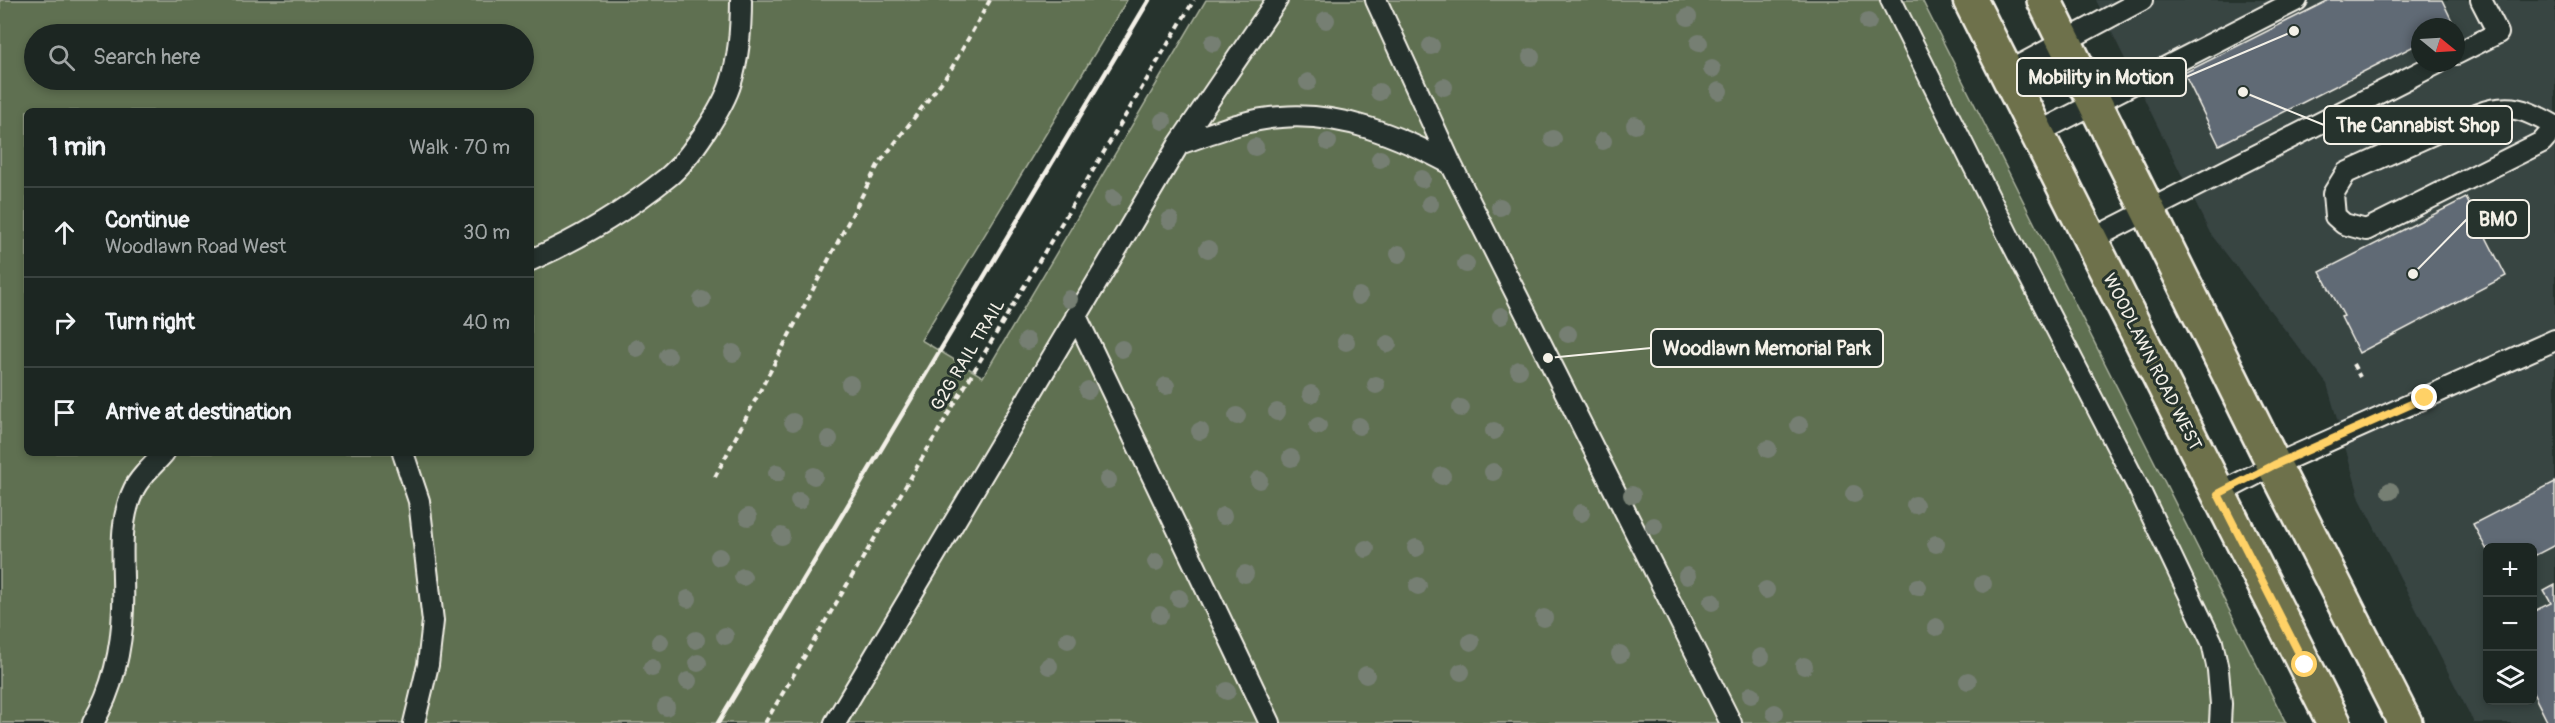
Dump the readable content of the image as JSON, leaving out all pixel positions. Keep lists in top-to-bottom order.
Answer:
{
  "streets": {
    "main road": ["WOODLAWN ROAD WEST"],
    "path": ["G2G RAIL TRAIL"]
  },
  "places": [
    "Mobility in Motion",
    "The Cannabist Shop",
    "BMO",
    "Woodlawn Memorial Park"
  ],
  "north": "right",
  "page": {
    "search": "Search here",
    "heading": ["1 min", "Walk · 70 m"],
    "list": [
      ["Continue", "Woodlawn Road West", "30 m"],
      ["Turn right", "40 m"],
      "Arrive at destination"
    ],
    "map_buttons": ["+", "−"]
  }
}
